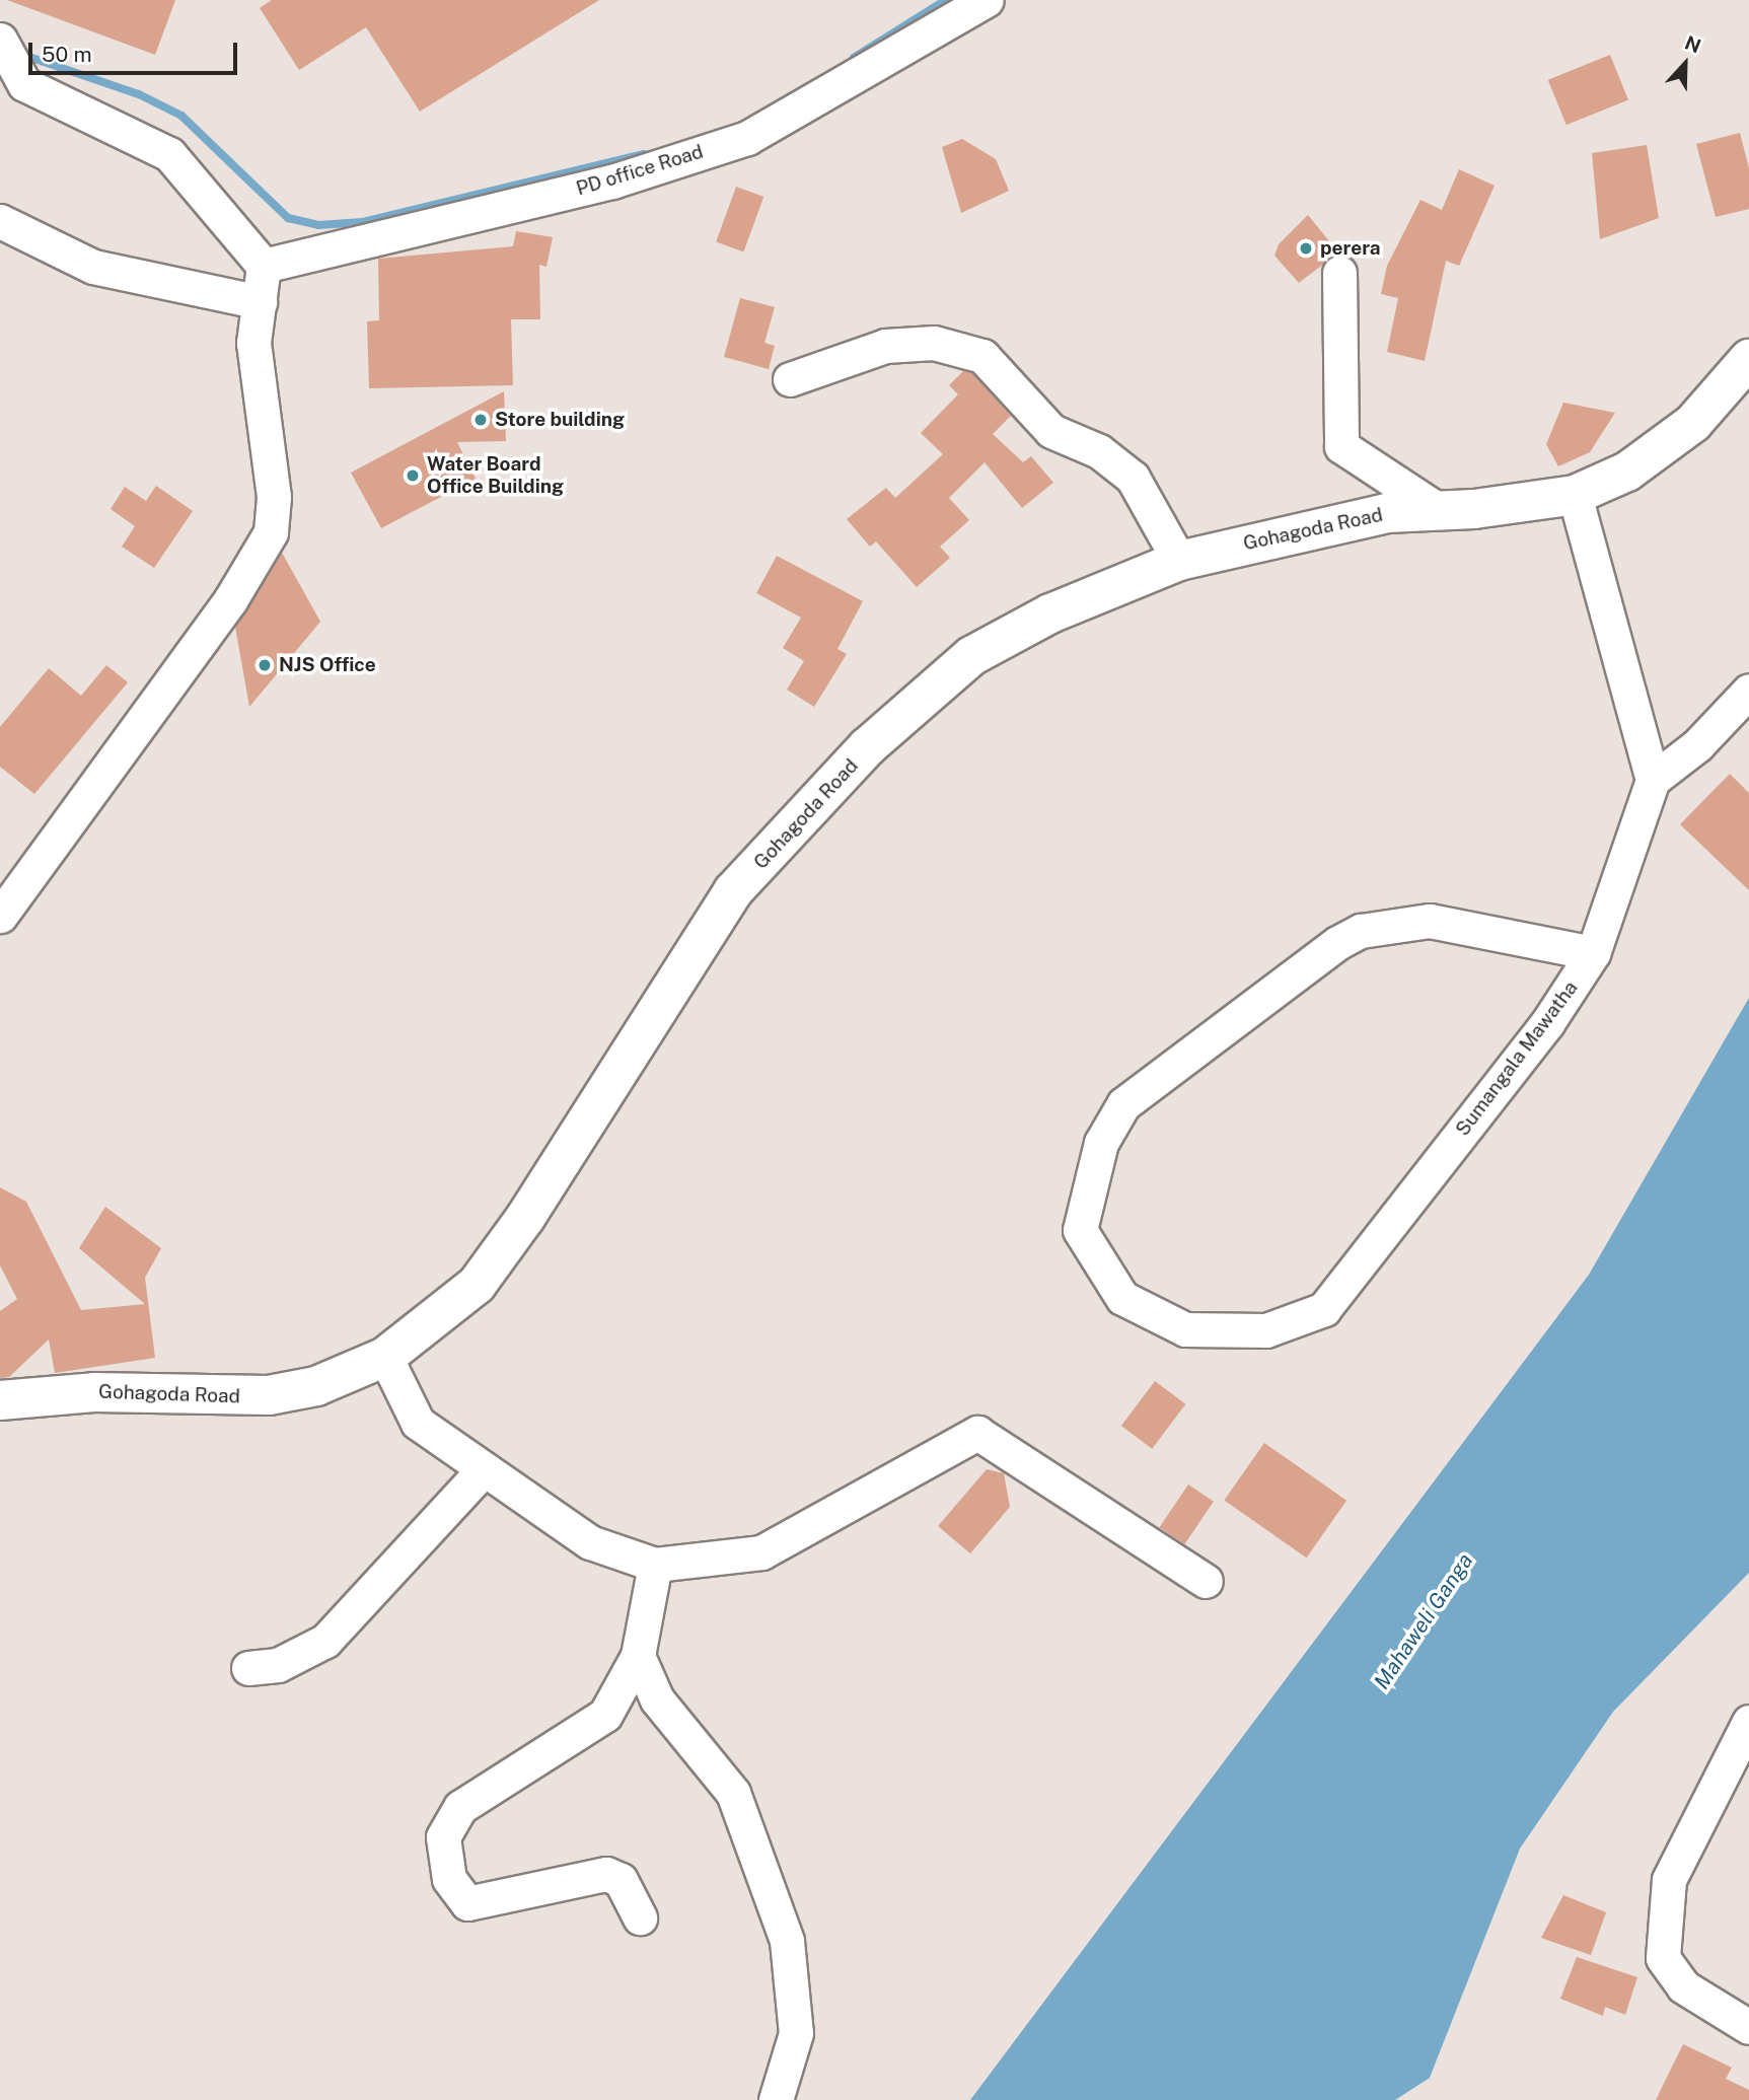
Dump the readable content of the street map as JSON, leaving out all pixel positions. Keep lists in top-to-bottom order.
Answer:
{
  "streets": {
    "main road": ["Gohagoda Road"],
    "street": ["PD office Road", "Sumangala Mawatha"]
  },
  "water": ["Mahaweli Ganga"],
  "places": [
    "perera",
    "Store building",
    "Water Board Office Building",
    "NJS Office"
  ],
  "scale_bar": "50 m",
  "north": "top"
}
